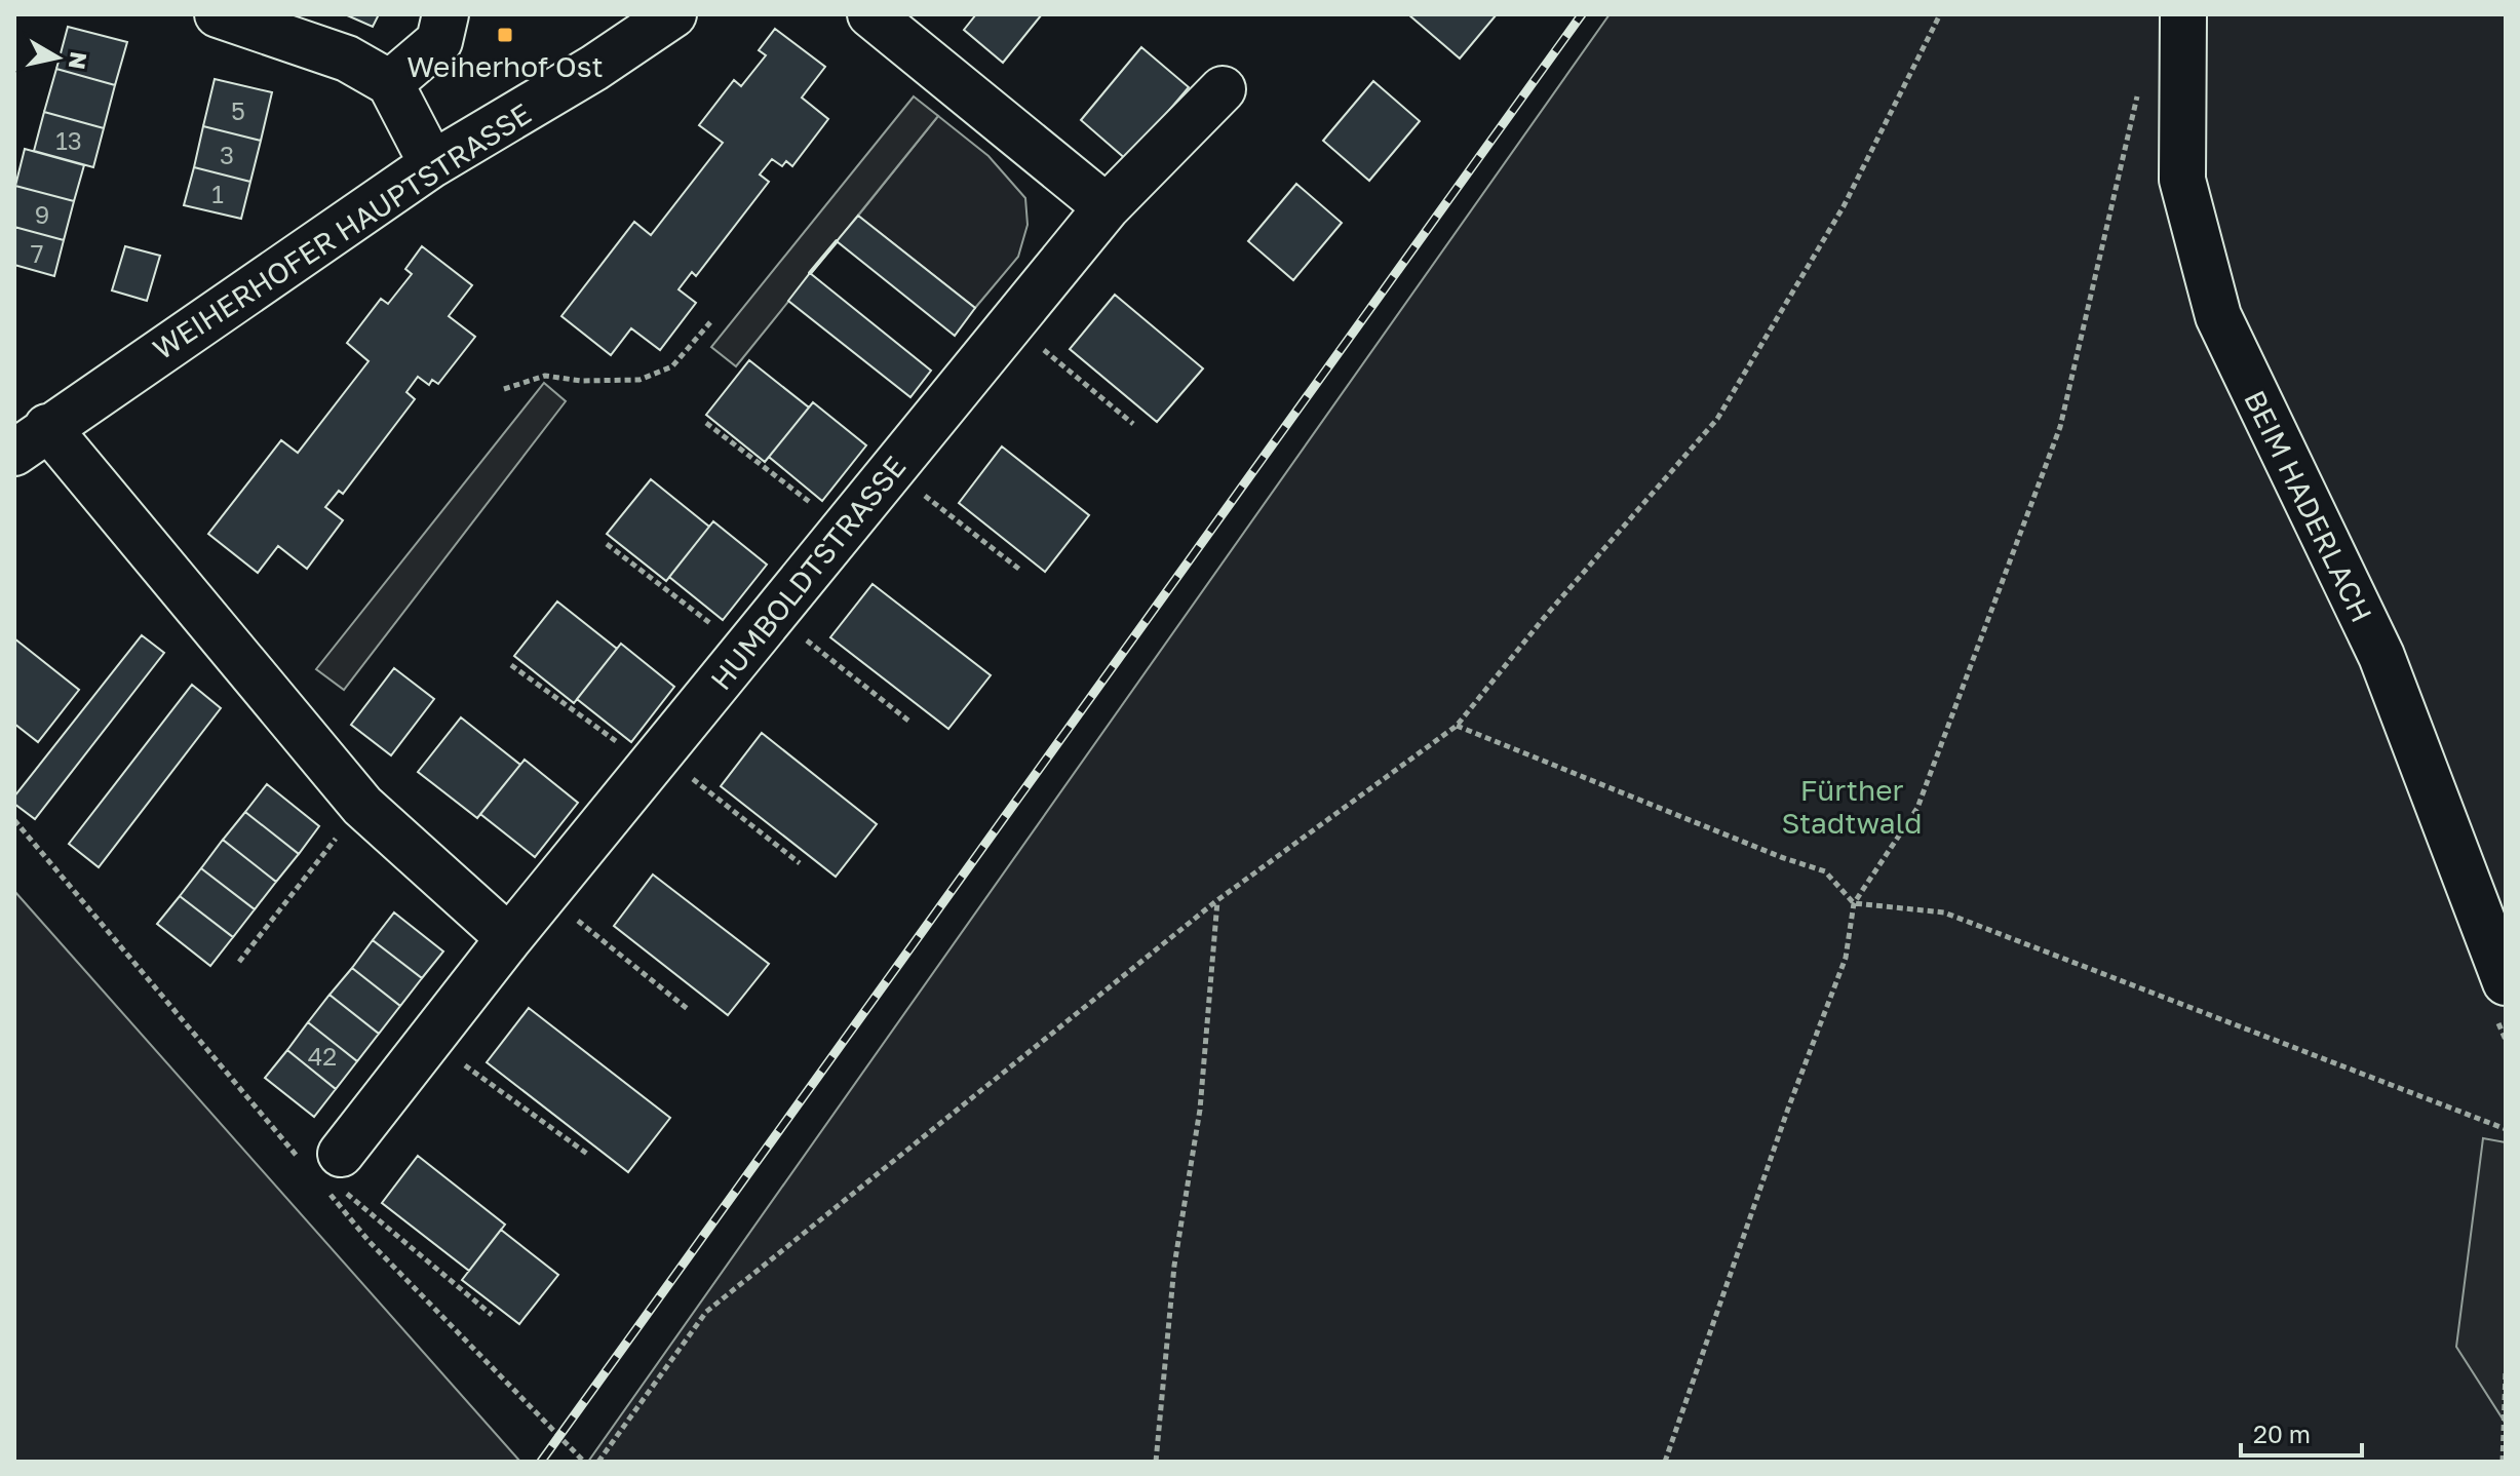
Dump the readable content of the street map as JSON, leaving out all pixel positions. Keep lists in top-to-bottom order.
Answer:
{
  "streets": {
    "street": ["WEIHERHOFER HAUPTSTRASSE", "BEIM HADERLACH", "HUMBOLDTSTRASSE"]
  },
  "parks": ["Fürther Stadtwald"],
  "places": {
    "transit": ["Weiherhof Ost"]
  },
  "house_numbers": [
    "5",
    "13",
    "3",
    "1",
    "9",
    "7",
    "42"
  ],
  "scale_bar": "20 m",
  "north": "right"
}
